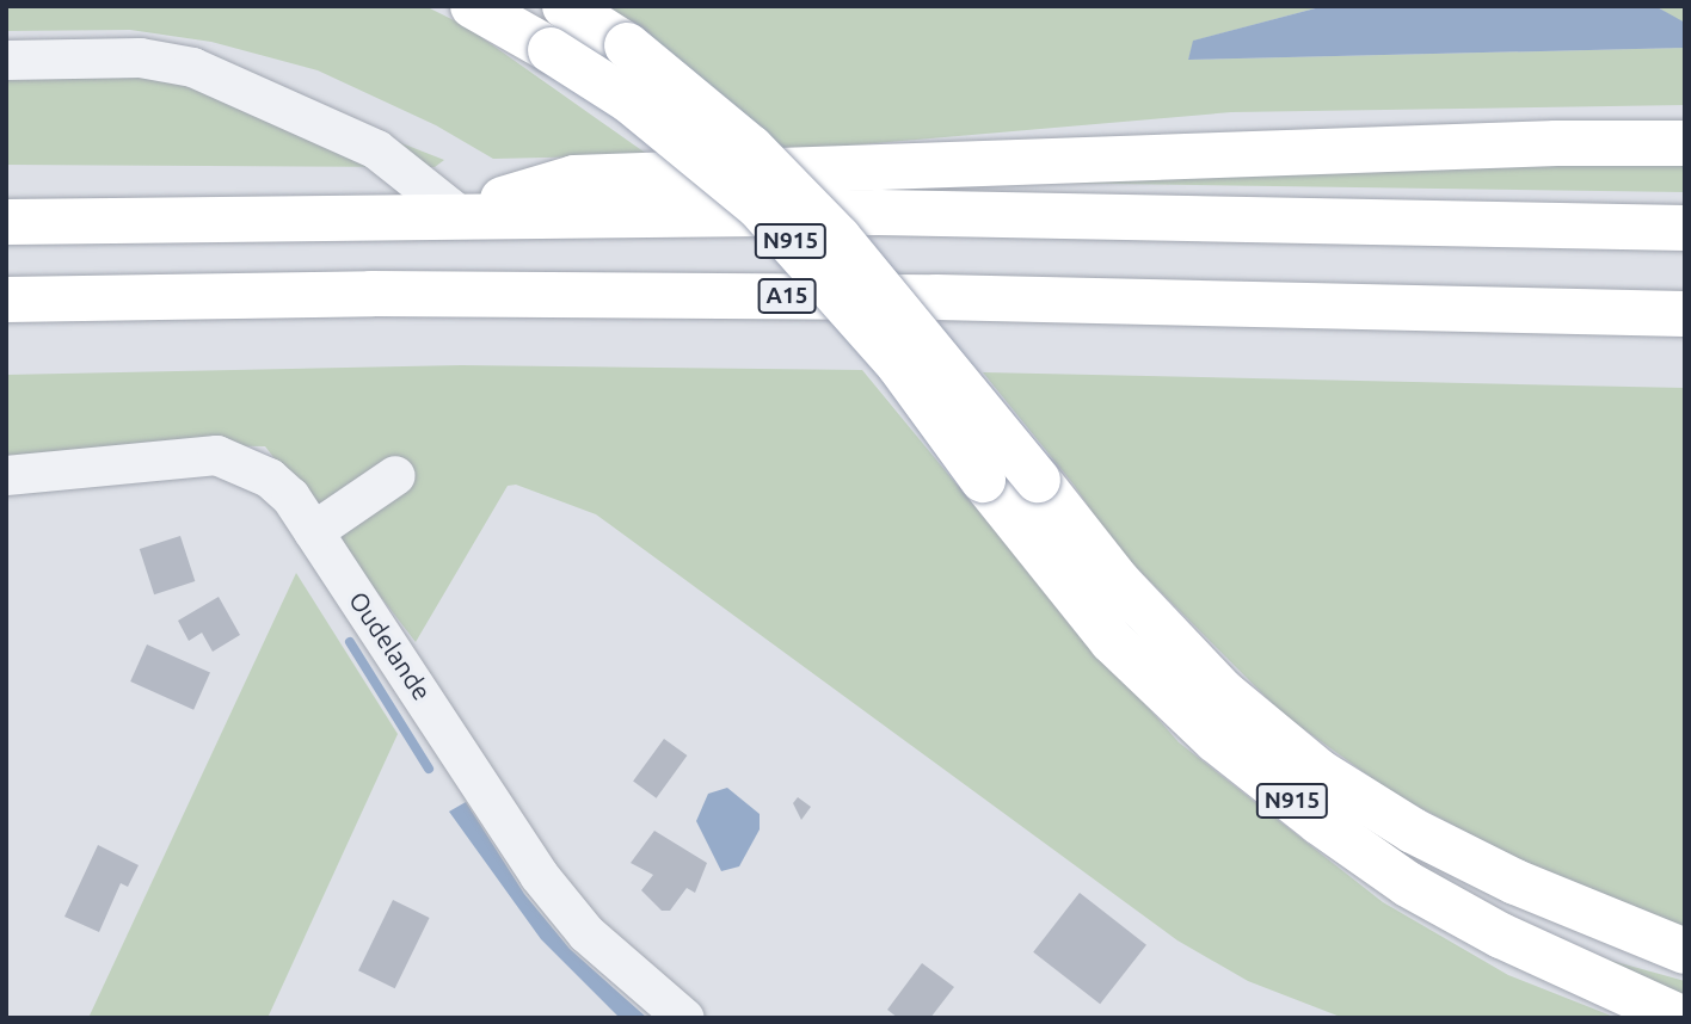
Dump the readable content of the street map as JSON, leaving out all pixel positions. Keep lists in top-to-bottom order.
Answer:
{
  "streets": {
    "main road": ["N915", "A15"],
    "street": ["Oudelande"]
  }
}
